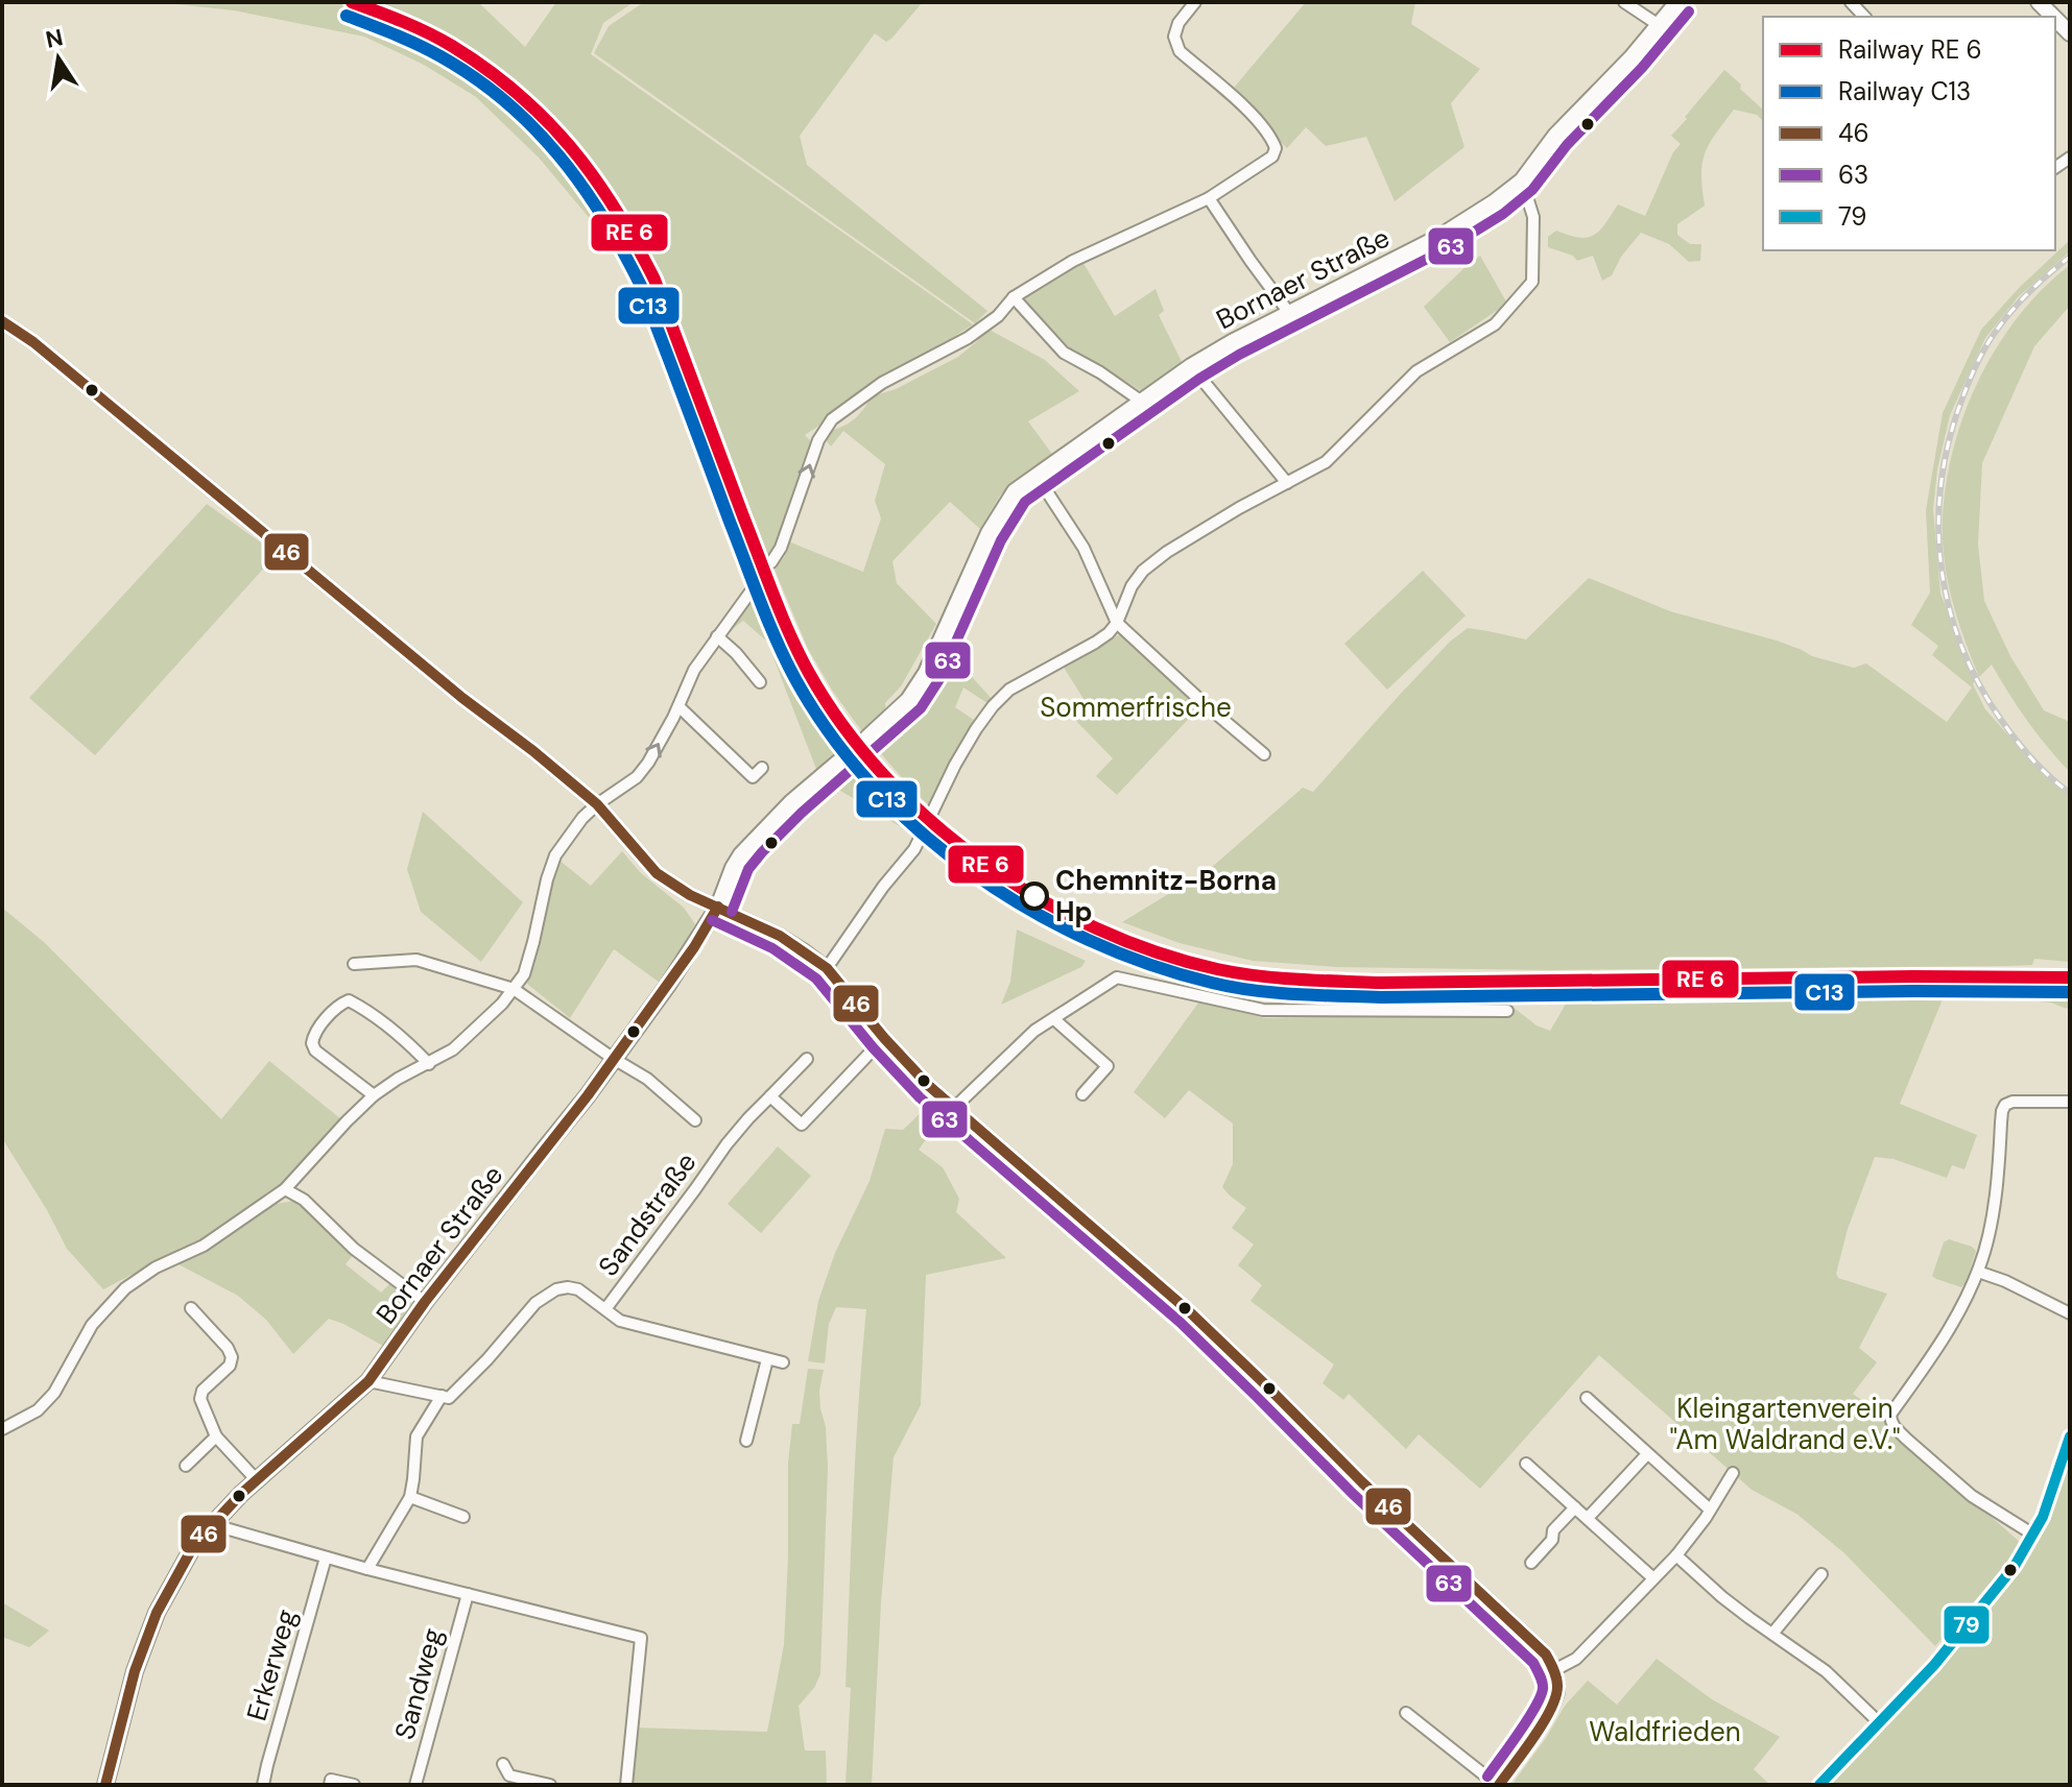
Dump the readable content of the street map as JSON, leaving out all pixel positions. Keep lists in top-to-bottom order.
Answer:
{
  "streets": {
    "main road": ["Bornaer Straße"],
    "street": ["Sandstraße", "Erkerweg", "Sandweg"]
  },
  "parks": ["Sommerfrische", "Kleingartenverein \"Am Waldrand e.V.\"", "Waldfrieden"],
  "places": ["Chemnitz-Borna Hp"],
  "lines": [
    "transit line 63",
    "rail line C13",
    "transit line 46",
    "transit line 79"
  ],
  "legend": [
    "Railway RE 6",
    "Railway C13",
    "46",
    "63",
    "79"
  ],
  "north": "top"
}
